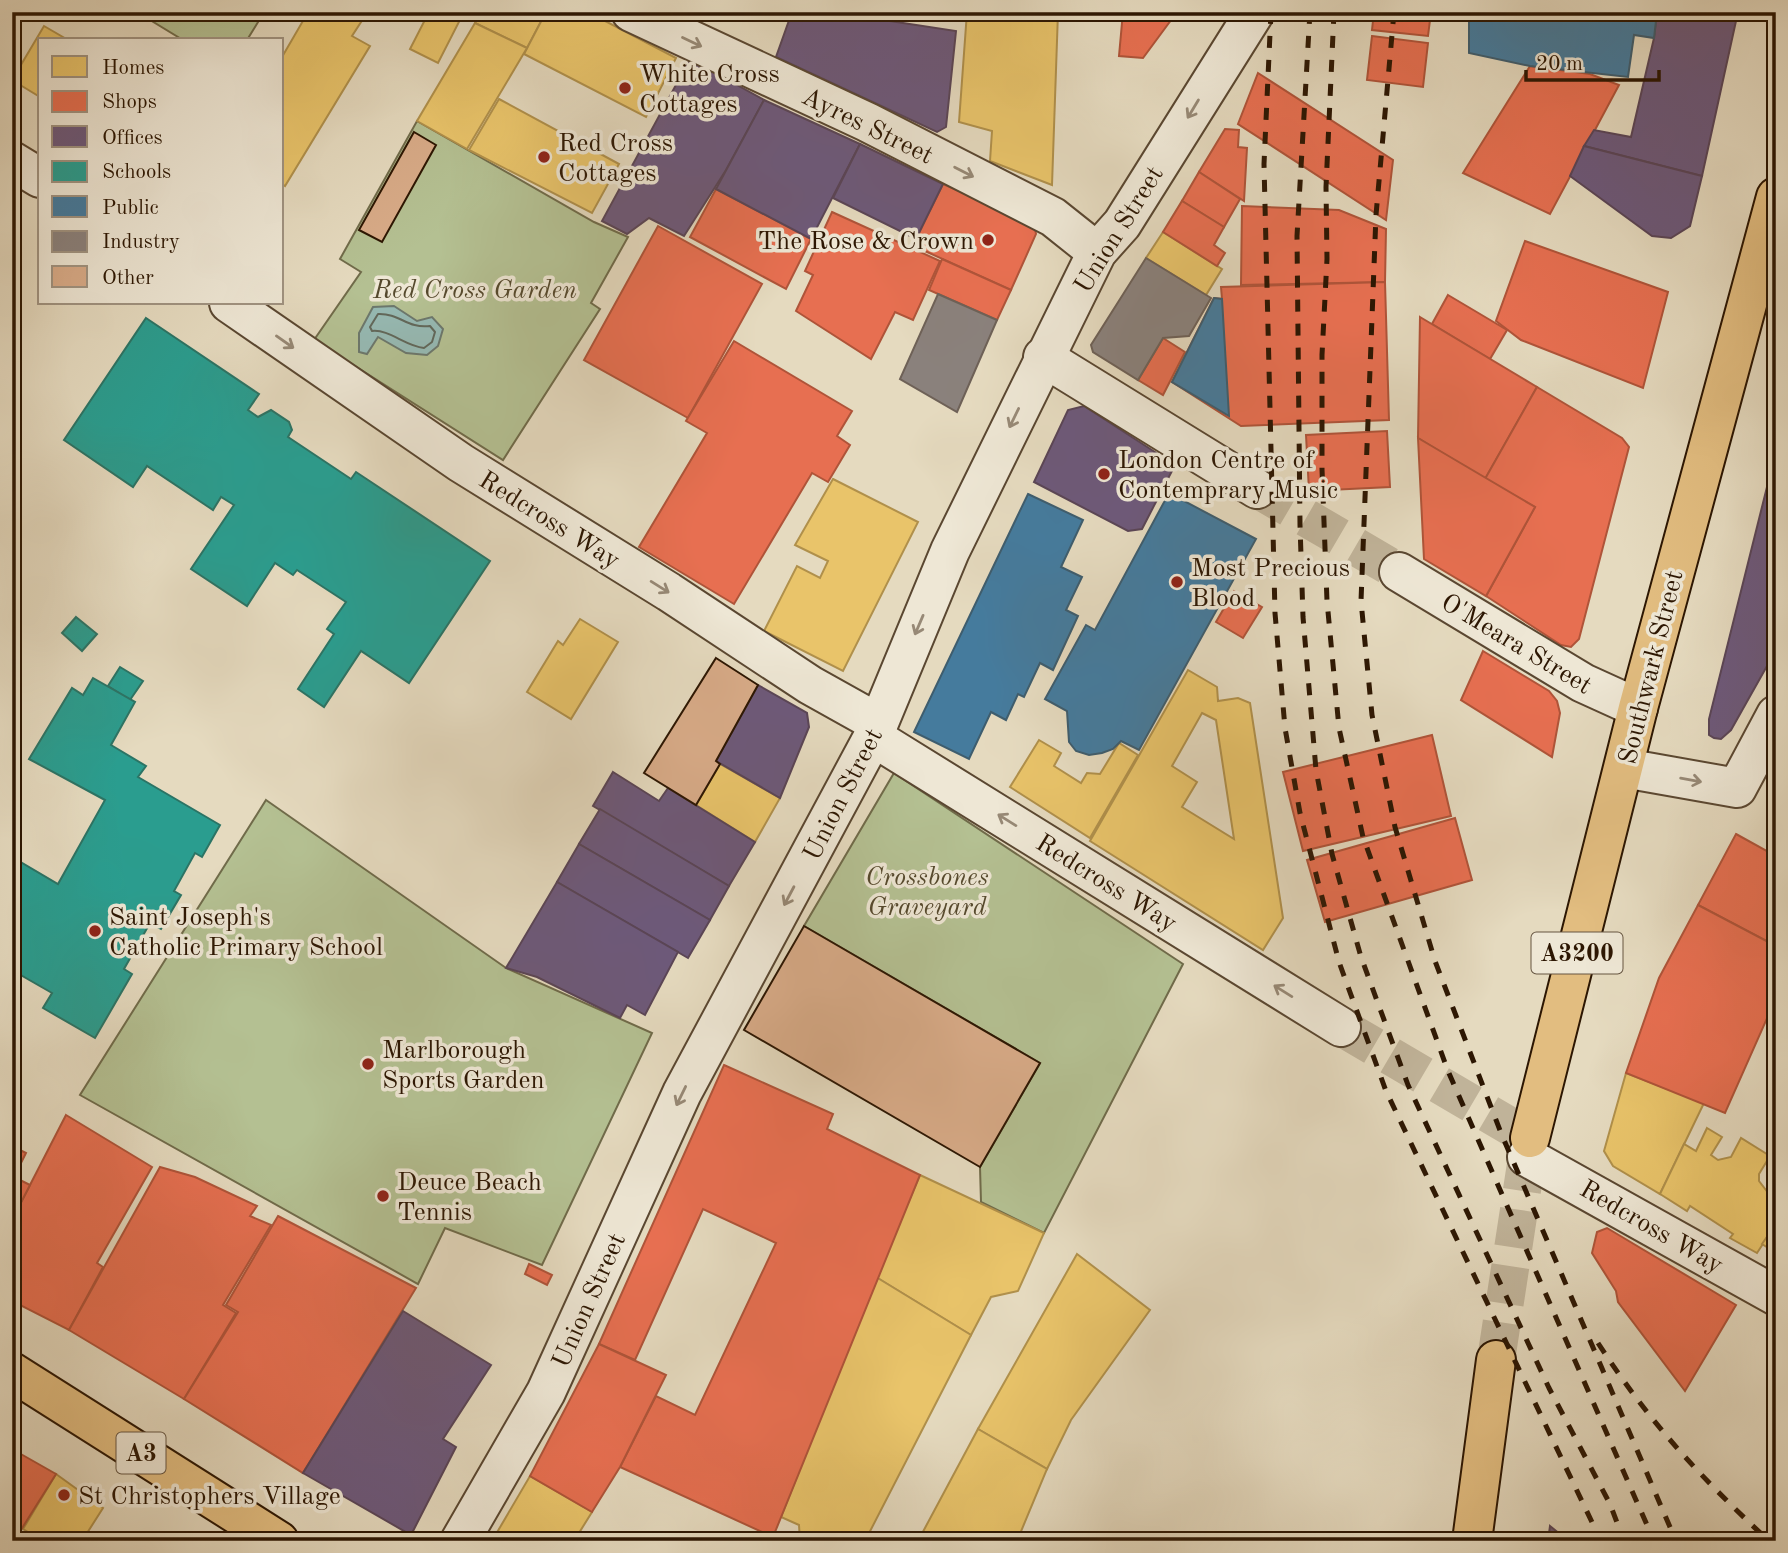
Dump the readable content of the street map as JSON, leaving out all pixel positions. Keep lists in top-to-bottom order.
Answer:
{
  "streets": {
    "main road": ["Southwark Street", "A3200", "A3"],
    "street": [
      "Ayres Street",
      "Union Street",
      "Redcross Way",
      "O'Meara Street"
    ]
  },
  "crossings": [
    ["Ayres Street", "Union Street"],
    ["Union Street", "Redcross Way"],
    ["Redcross Way", "Southwark Street"],
    ["O'Meara Street", "Southwark Street"]
  ],
  "one_way": ["Ayres Street", "Union Street"],
  "parks": ["Red Cross Garden", "Crossbones Graveyard"],
  "places": [
    "White Cross Cottages",
    "Red Cross Cottages",
    "The Rose & Crown",
    "London Centre of Contemprary Music",
    "Most Precious Blood",
    "Saint Joseph's Catholic Primary School",
    "Marlborough Sports Garden",
    "Deuce Beach Tennis",
    "St Christophers Village"
  ],
  "legend": [
    "Homes",
    "Shops",
    "Offices",
    "Schools",
    "Public",
    "Industry",
    "Other"
  ],
  "scale_bar": "20 m"
}
